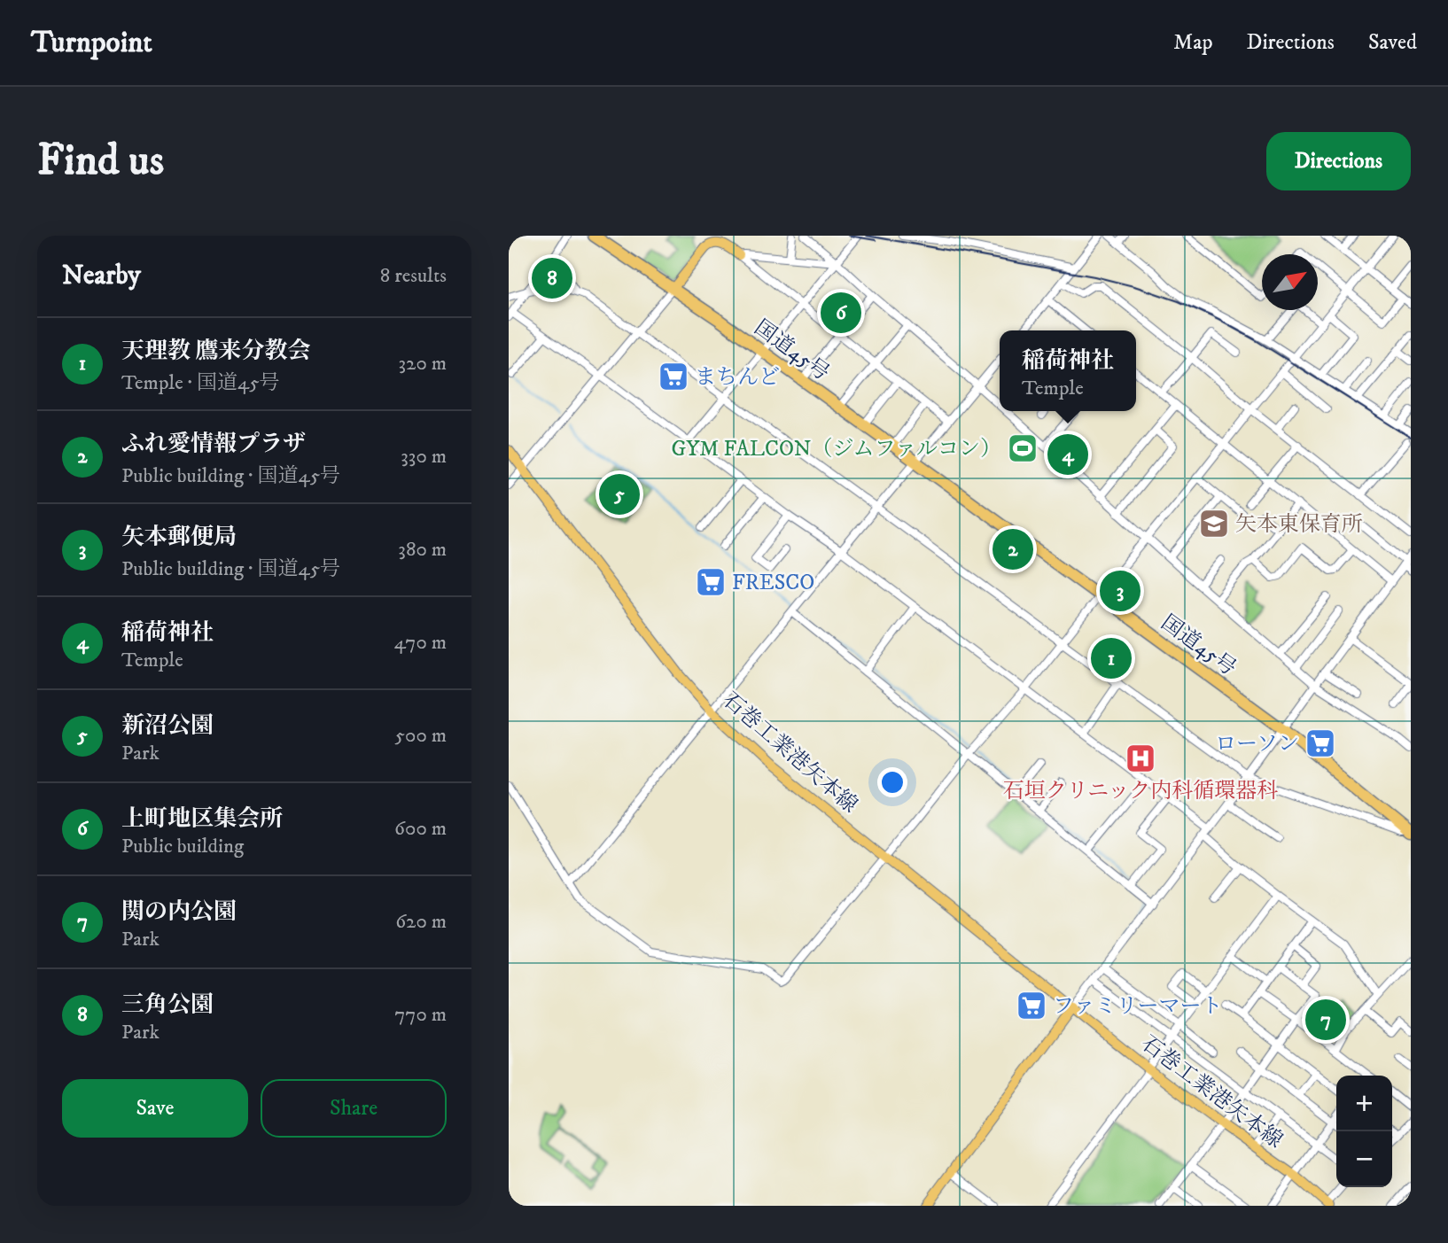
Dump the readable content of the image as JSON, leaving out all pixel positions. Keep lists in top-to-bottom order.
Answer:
{
  "streets": {
    "highway": ["国道45号"],
    "main road": ["石巻工業港矢本線"]
  },
  "places": {
    "supermarket": [
      "まちんど",
      "FRESCO",
      "ローソン",
      "ファミリーマート"
    ],
    "sports": ["GYM FALCON（ジムファルコン）"],
    "school or university": ["矢本東保育所"],
    "hospital": ["石垣クリニック内科循環器科"]
  },
  "north": "top right",
  "page": {
    "header": "Turnpoint",
    "nav": ["Map", "Directions", "Saved"],
    "buttons": [
      "Directions",
      ["Save", "Share"]
    ],
    "title": "Find us",
    "heading": ["Nearby", "8 results"],
    "pins": [
      "8",
      "6",
      "4",
      "5",
      "2",
      "3",
      "1",
      "7"
    ],
    "list": [
      {
        "mark": "1",
        "name": "天理教 鷹来分教会",
        "note": "Temple · 国道45号",
        "value": "320 m"
      },
      {
        "mark": "2",
        "name": "ふれ愛情報プラザ",
        "note": "Public building · 国道45号",
        "value": "330 m"
      },
      {
        "mark": "3",
        "name": "矢本郵便局",
        "note": "Public building · 国道45号",
        "value": "380 m"
      },
      {
        "mark": "4",
        "name": "稲荷神社",
        "note": "Temple",
        "value": "470 m"
      },
      {
        "mark": "5",
        "name": "新沼公園",
        "note": "Park",
        "value": "500 m"
      },
      {
        "mark": "6",
        "name": "上町地区集会所",
        "note": "Public building",
        "value": "600 m"
      },
      {
        "mark": "7",
        "name": "関の内公園",
        "note": "Park",
        "value": "620 m"
      },
      {
        "mark": "8",
        "name": "三角公園",
        "note": "Park",
        "value": "770 m"
      }
    ],
    "popup": ["稲荷神社", "Temple"],
    "map_buttons": ["+", "−"]
  }
}
